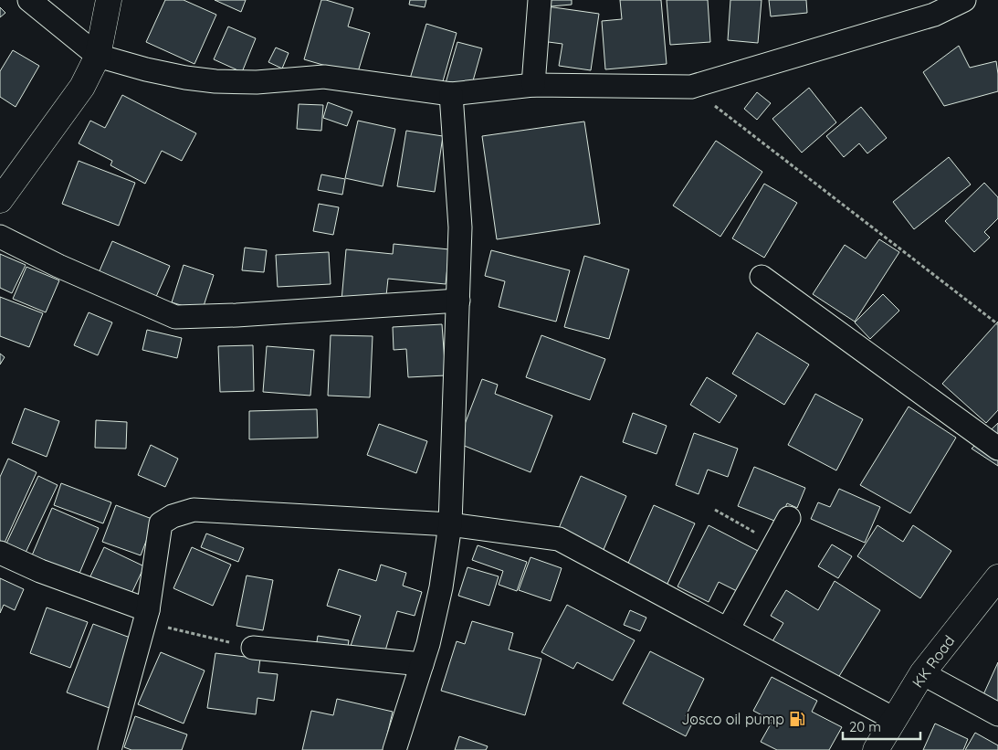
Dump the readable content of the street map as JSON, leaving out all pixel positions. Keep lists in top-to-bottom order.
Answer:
{
  "streets": {
    "main road": ["KK Road"]
  },
  "places": {
    "fuel station": ["Josco oil pump"]
  },
  "scale_bar": "20 m"
}
